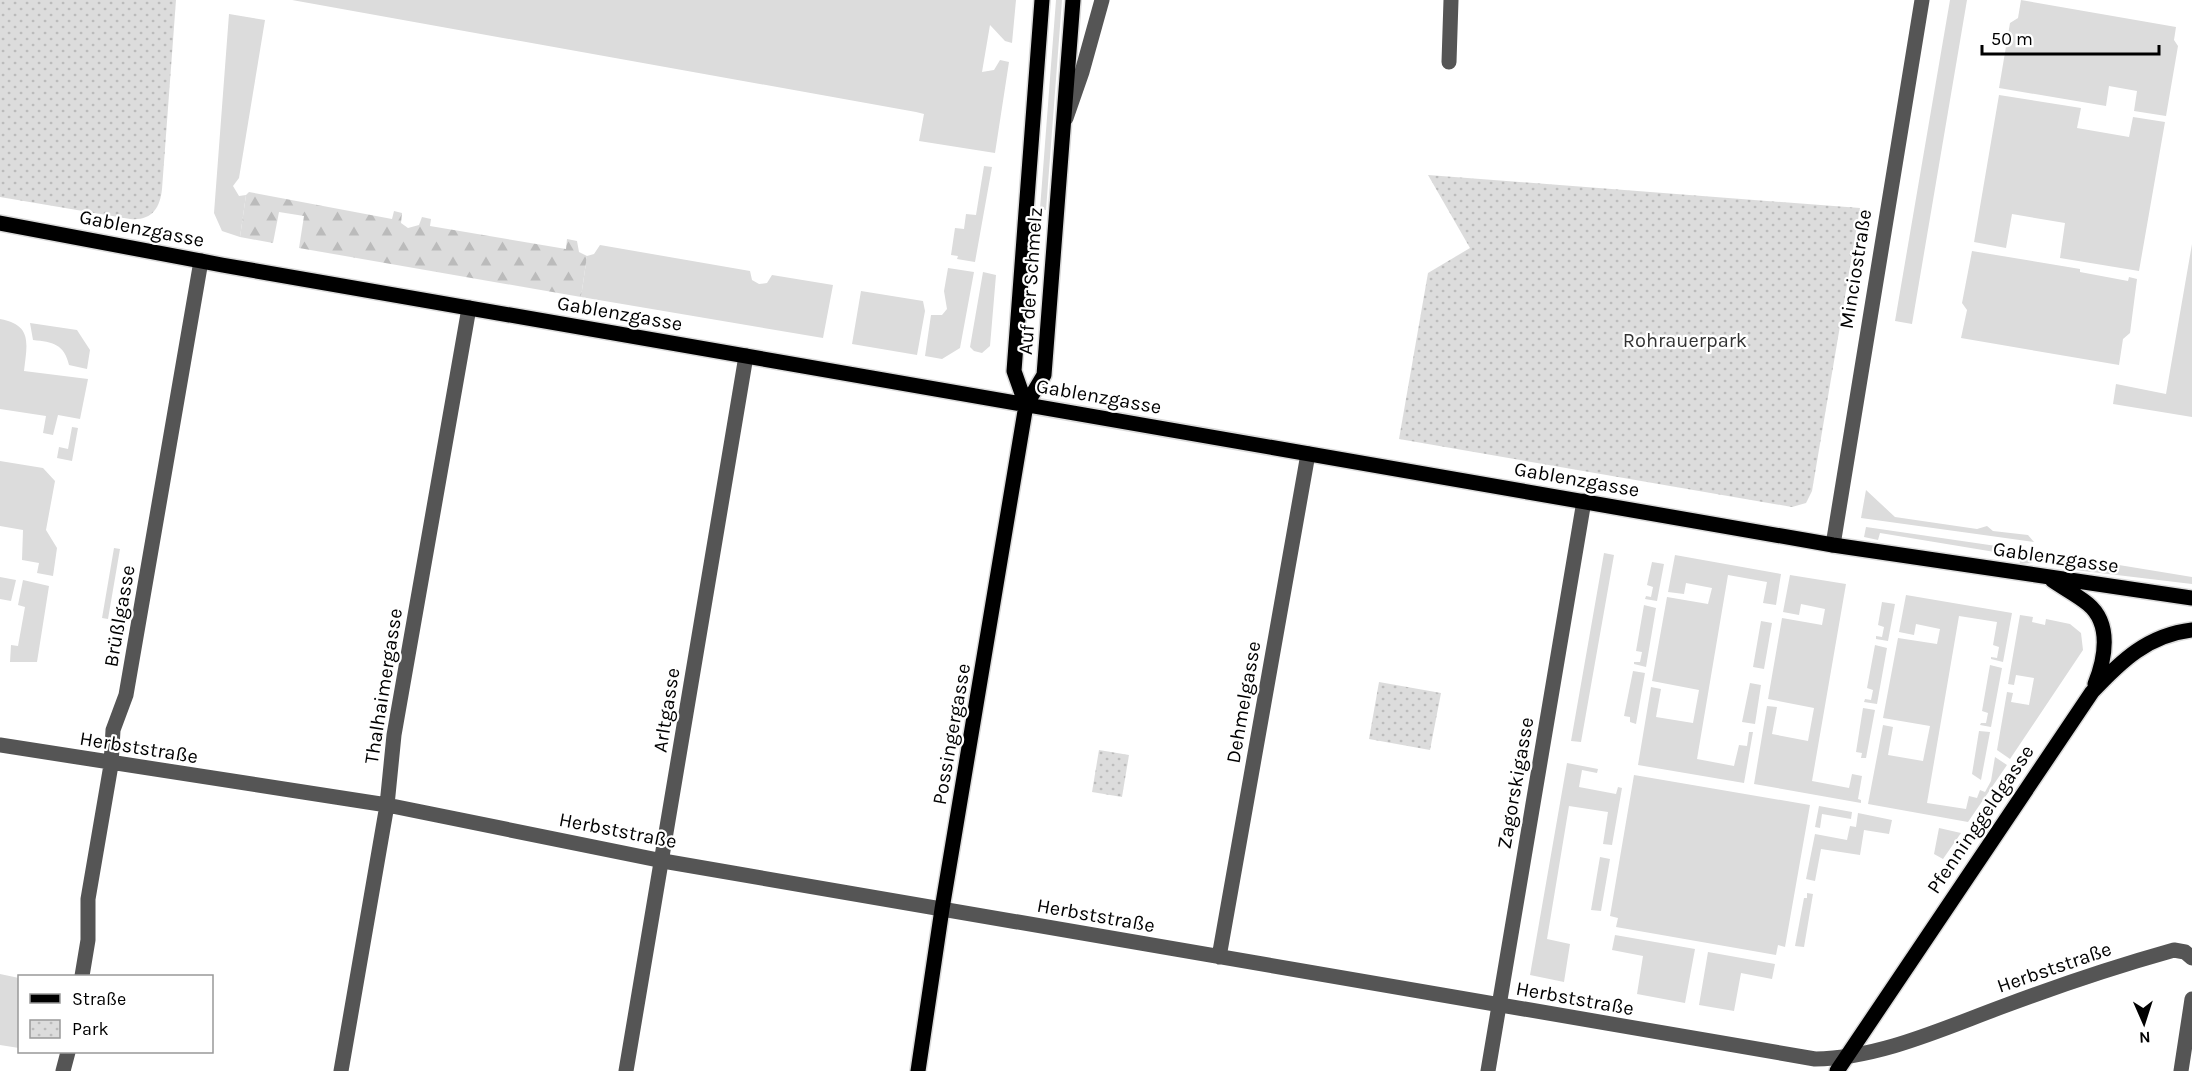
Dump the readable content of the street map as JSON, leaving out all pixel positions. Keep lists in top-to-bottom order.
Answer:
{
  "streets": {
    "main road": [
      "Gablenzgasse",
      "Auf der Schmelz",
      "Possingergasse",
      "Pfenninggeldgasse"
    ],
    "street": [
      "Minciostraße",
      "Brüßlgasse",
      "Thalhaimergasse",
      "Dehmelgasse",
      "Arltgasse",
      "Herbststraße",
      "Zagorskigasse"
    ]
  },
  "crossings": [
    ["Gablenzgasse", "Minciostraße"],
    ["Gablenzgasse", "Auf der Schmelz"],
    ["Gablenzgasse", "Brüßlgasse"],
    ["Gablenzgasse", "Thalhaimergasse"],
    ["Gablenzgasse", "Dehmelgasse"],
    ["Gablenzgasse", "Arltgasse"],
    ["Gablenzgasse", "Possingergasse"],
    ["Gablenzgasse", "Zagorskigasse"],
    ["Auf der Schmelz", "Possingergasse"],
    ["Brüßlgasse", "Herbststraße"],
    ["Thalhaimergasse", "Herbststraße"],
    ["Dehmelgasse", "Herbststraße"],
    ["Arltgasse", "Herbststraße"],
    ["Possingergasse", "Herbststraße"],
    ["Herbststraße", "Zagorskigasse"],
    ["Herbststraße", "Pfenninggeldgasse"]
  ],
  "parks": ["Rohrauerpark"],
  "legend": ["Straße", "Park"],
  "scale_bar": "50 m",
  "north": "bottom"
}
